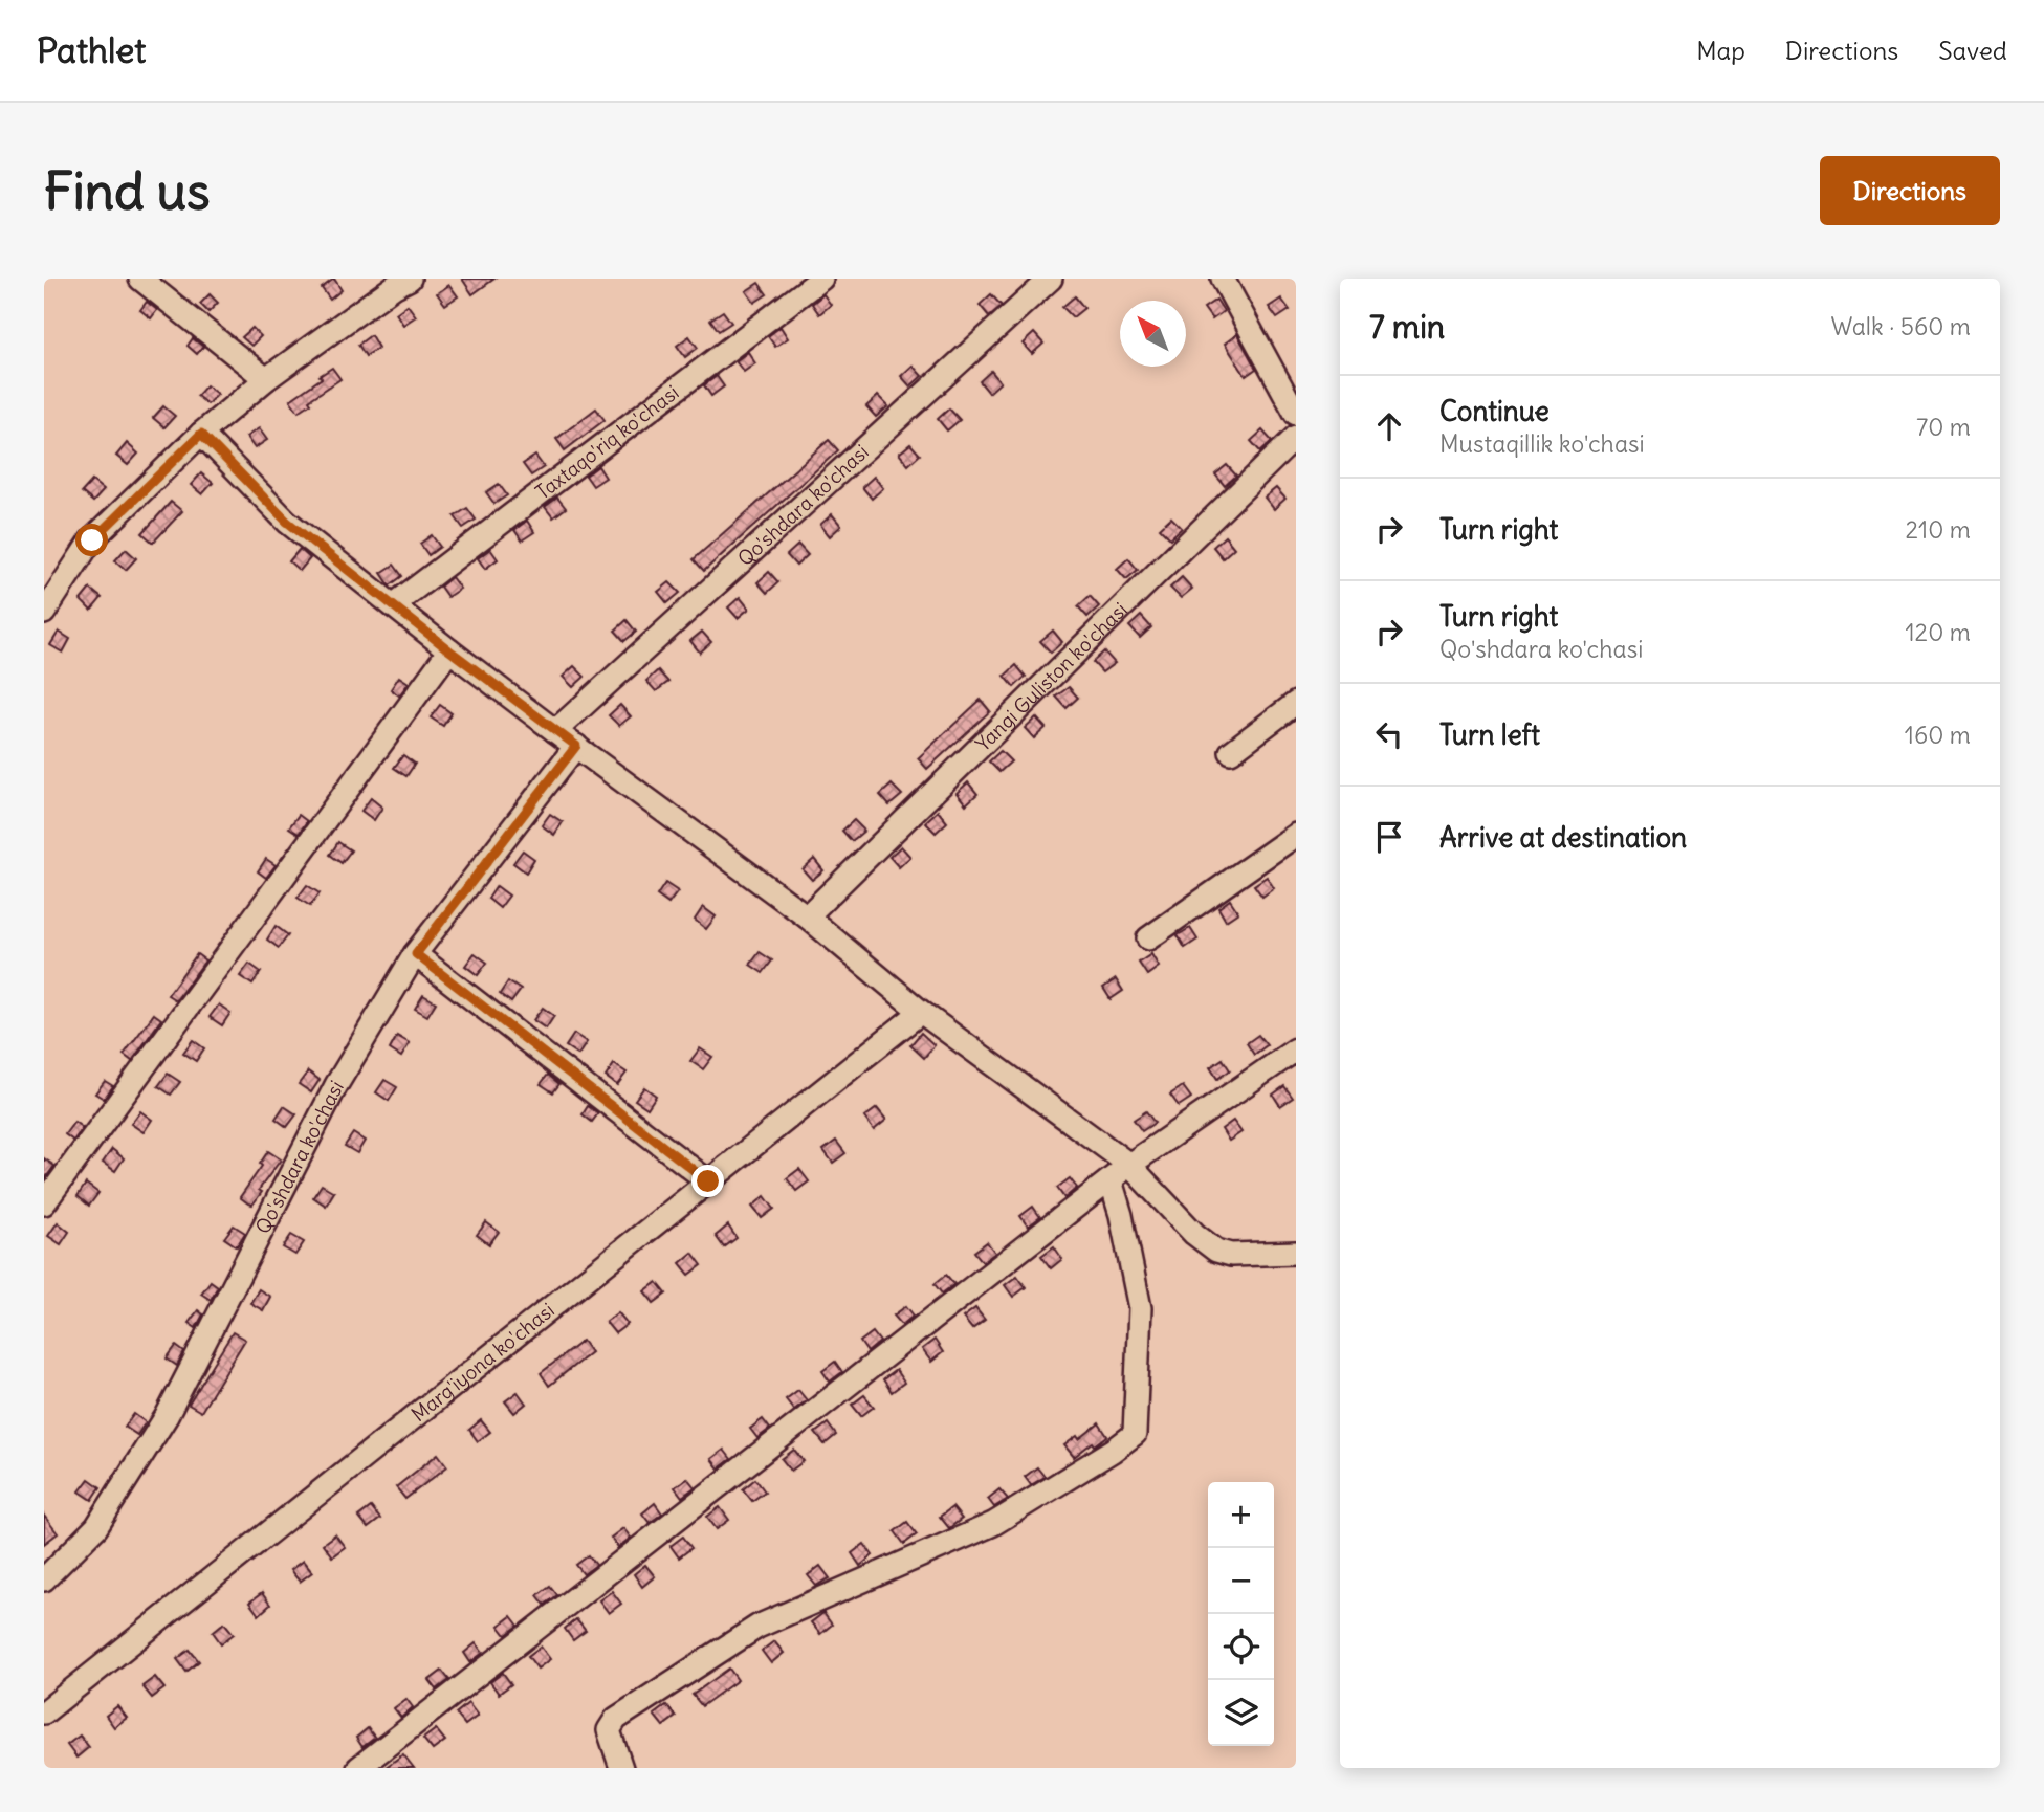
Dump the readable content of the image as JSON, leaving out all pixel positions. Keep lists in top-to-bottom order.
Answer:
{
  "streets": {
    "street": [
      "Taxtaqo'riq ko'chasi",
      "Qo'shdara ko'chasi",
      "Yangi Guliston ko'chasi",
      "Marg'iyona ko'chasi"
    ]
  },
  "north": "top left",
  "page": {
    "header": "Pathlet",
    "nav": ["Map", "Directions", "Saved"],
    "buttons": "Directions",
    "title": "Find us",
    "heading": ["7 min", "Walk · 560 m"],
    "list": [
      ["Continue", "Mustaqillik ko'chasi", "70 m"],
      ["Turn right", "210 m"],
      ["Turn right", "Qo'shdara ko'chasi", "120 m"],
      ["Turn left", "160 m"],
      "Arrive at destination"
    ],
    "map_buttons": ["+", "−"]
  }
}
